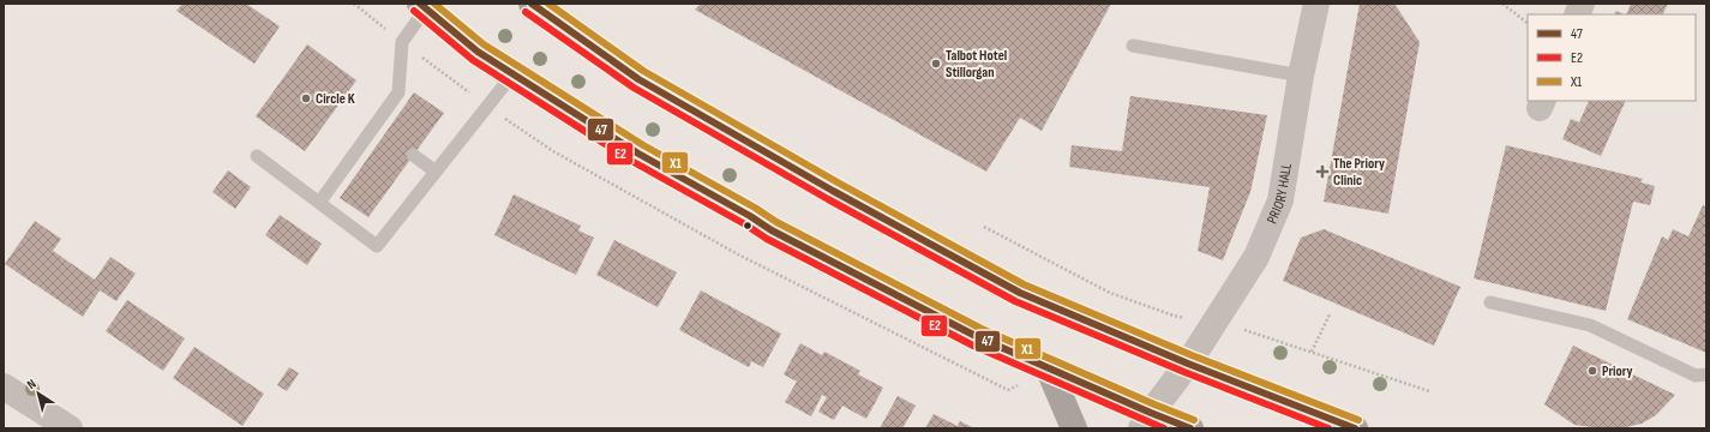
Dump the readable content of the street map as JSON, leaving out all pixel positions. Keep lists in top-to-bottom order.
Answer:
{
  "streets": {
    "street": ["PRIORY HALL"]
  },
  "places": {
    "other": ["Talbot Hotel Stillorgan", "Circle K", "Priory"],
    "health": ["The Priory Clinic"]
  },
  "lines": ["transit line 47", "transit line X1", "transit line E2"],
  "legend": ["47", "E2", "X1"],
  "north": "top left"
}
